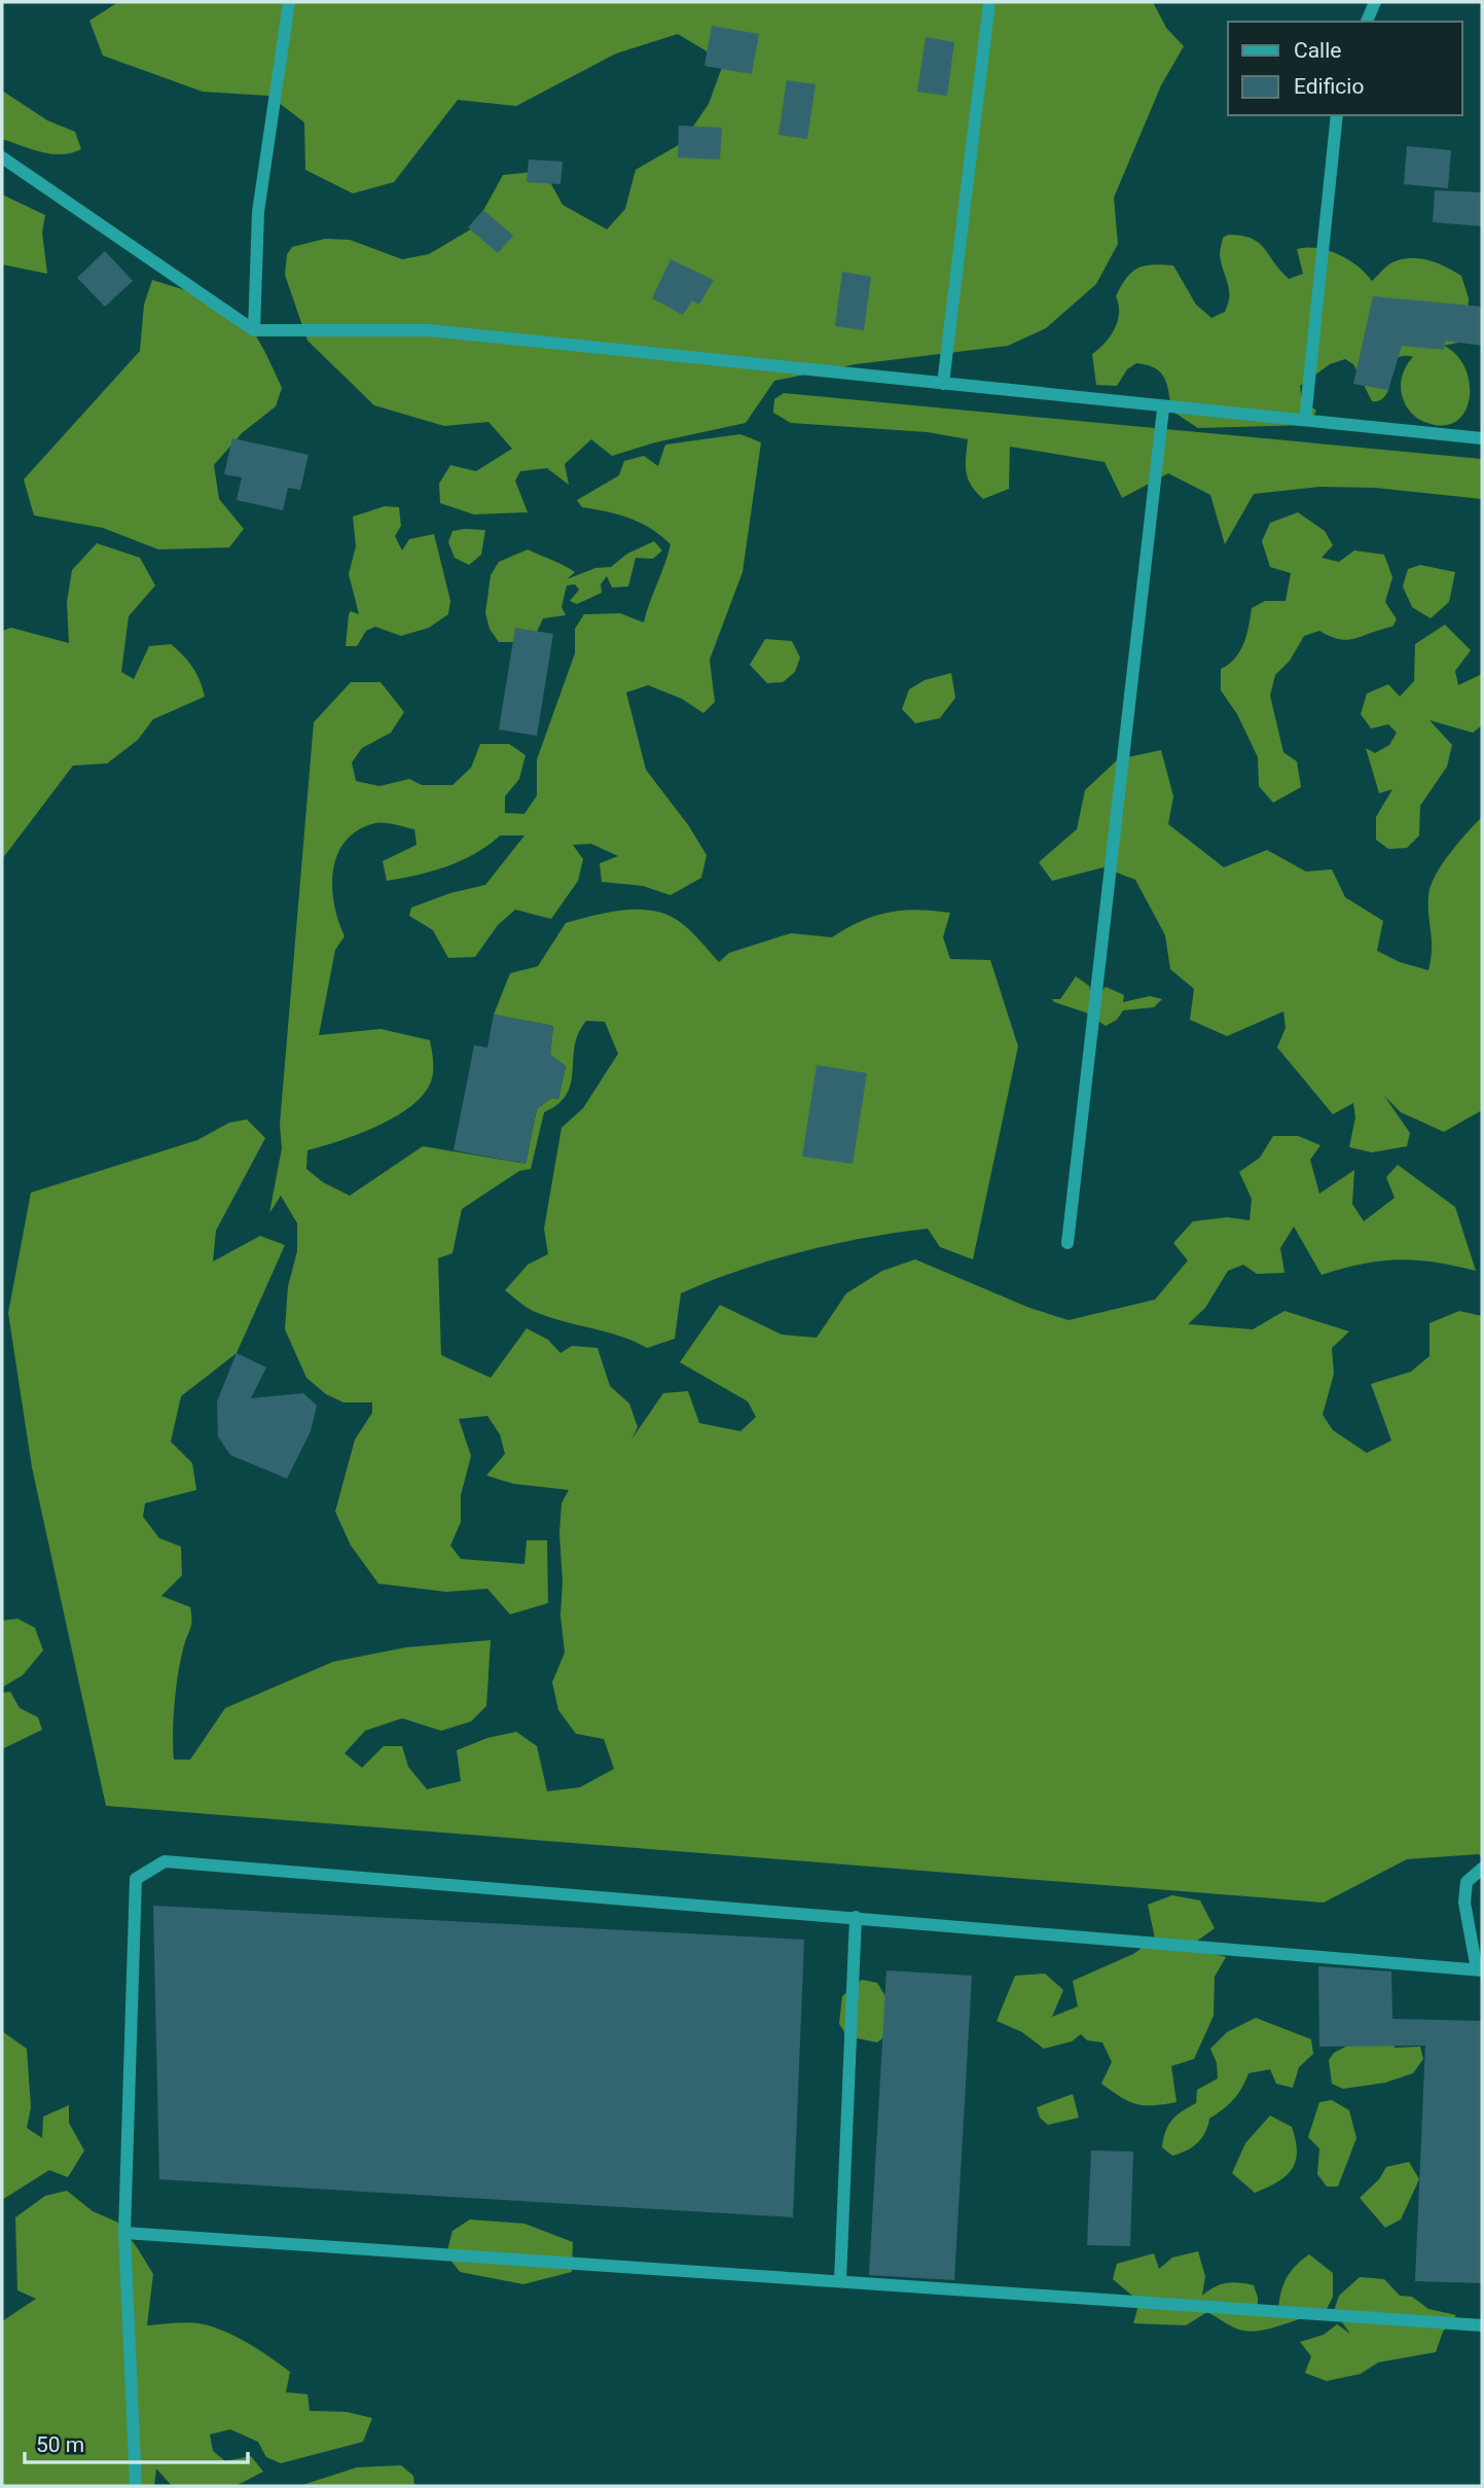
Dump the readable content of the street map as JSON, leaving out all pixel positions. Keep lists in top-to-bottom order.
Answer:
{
  "legend": ["Calle", "Edificio"],
  "scale_bar": "50 m"
}
